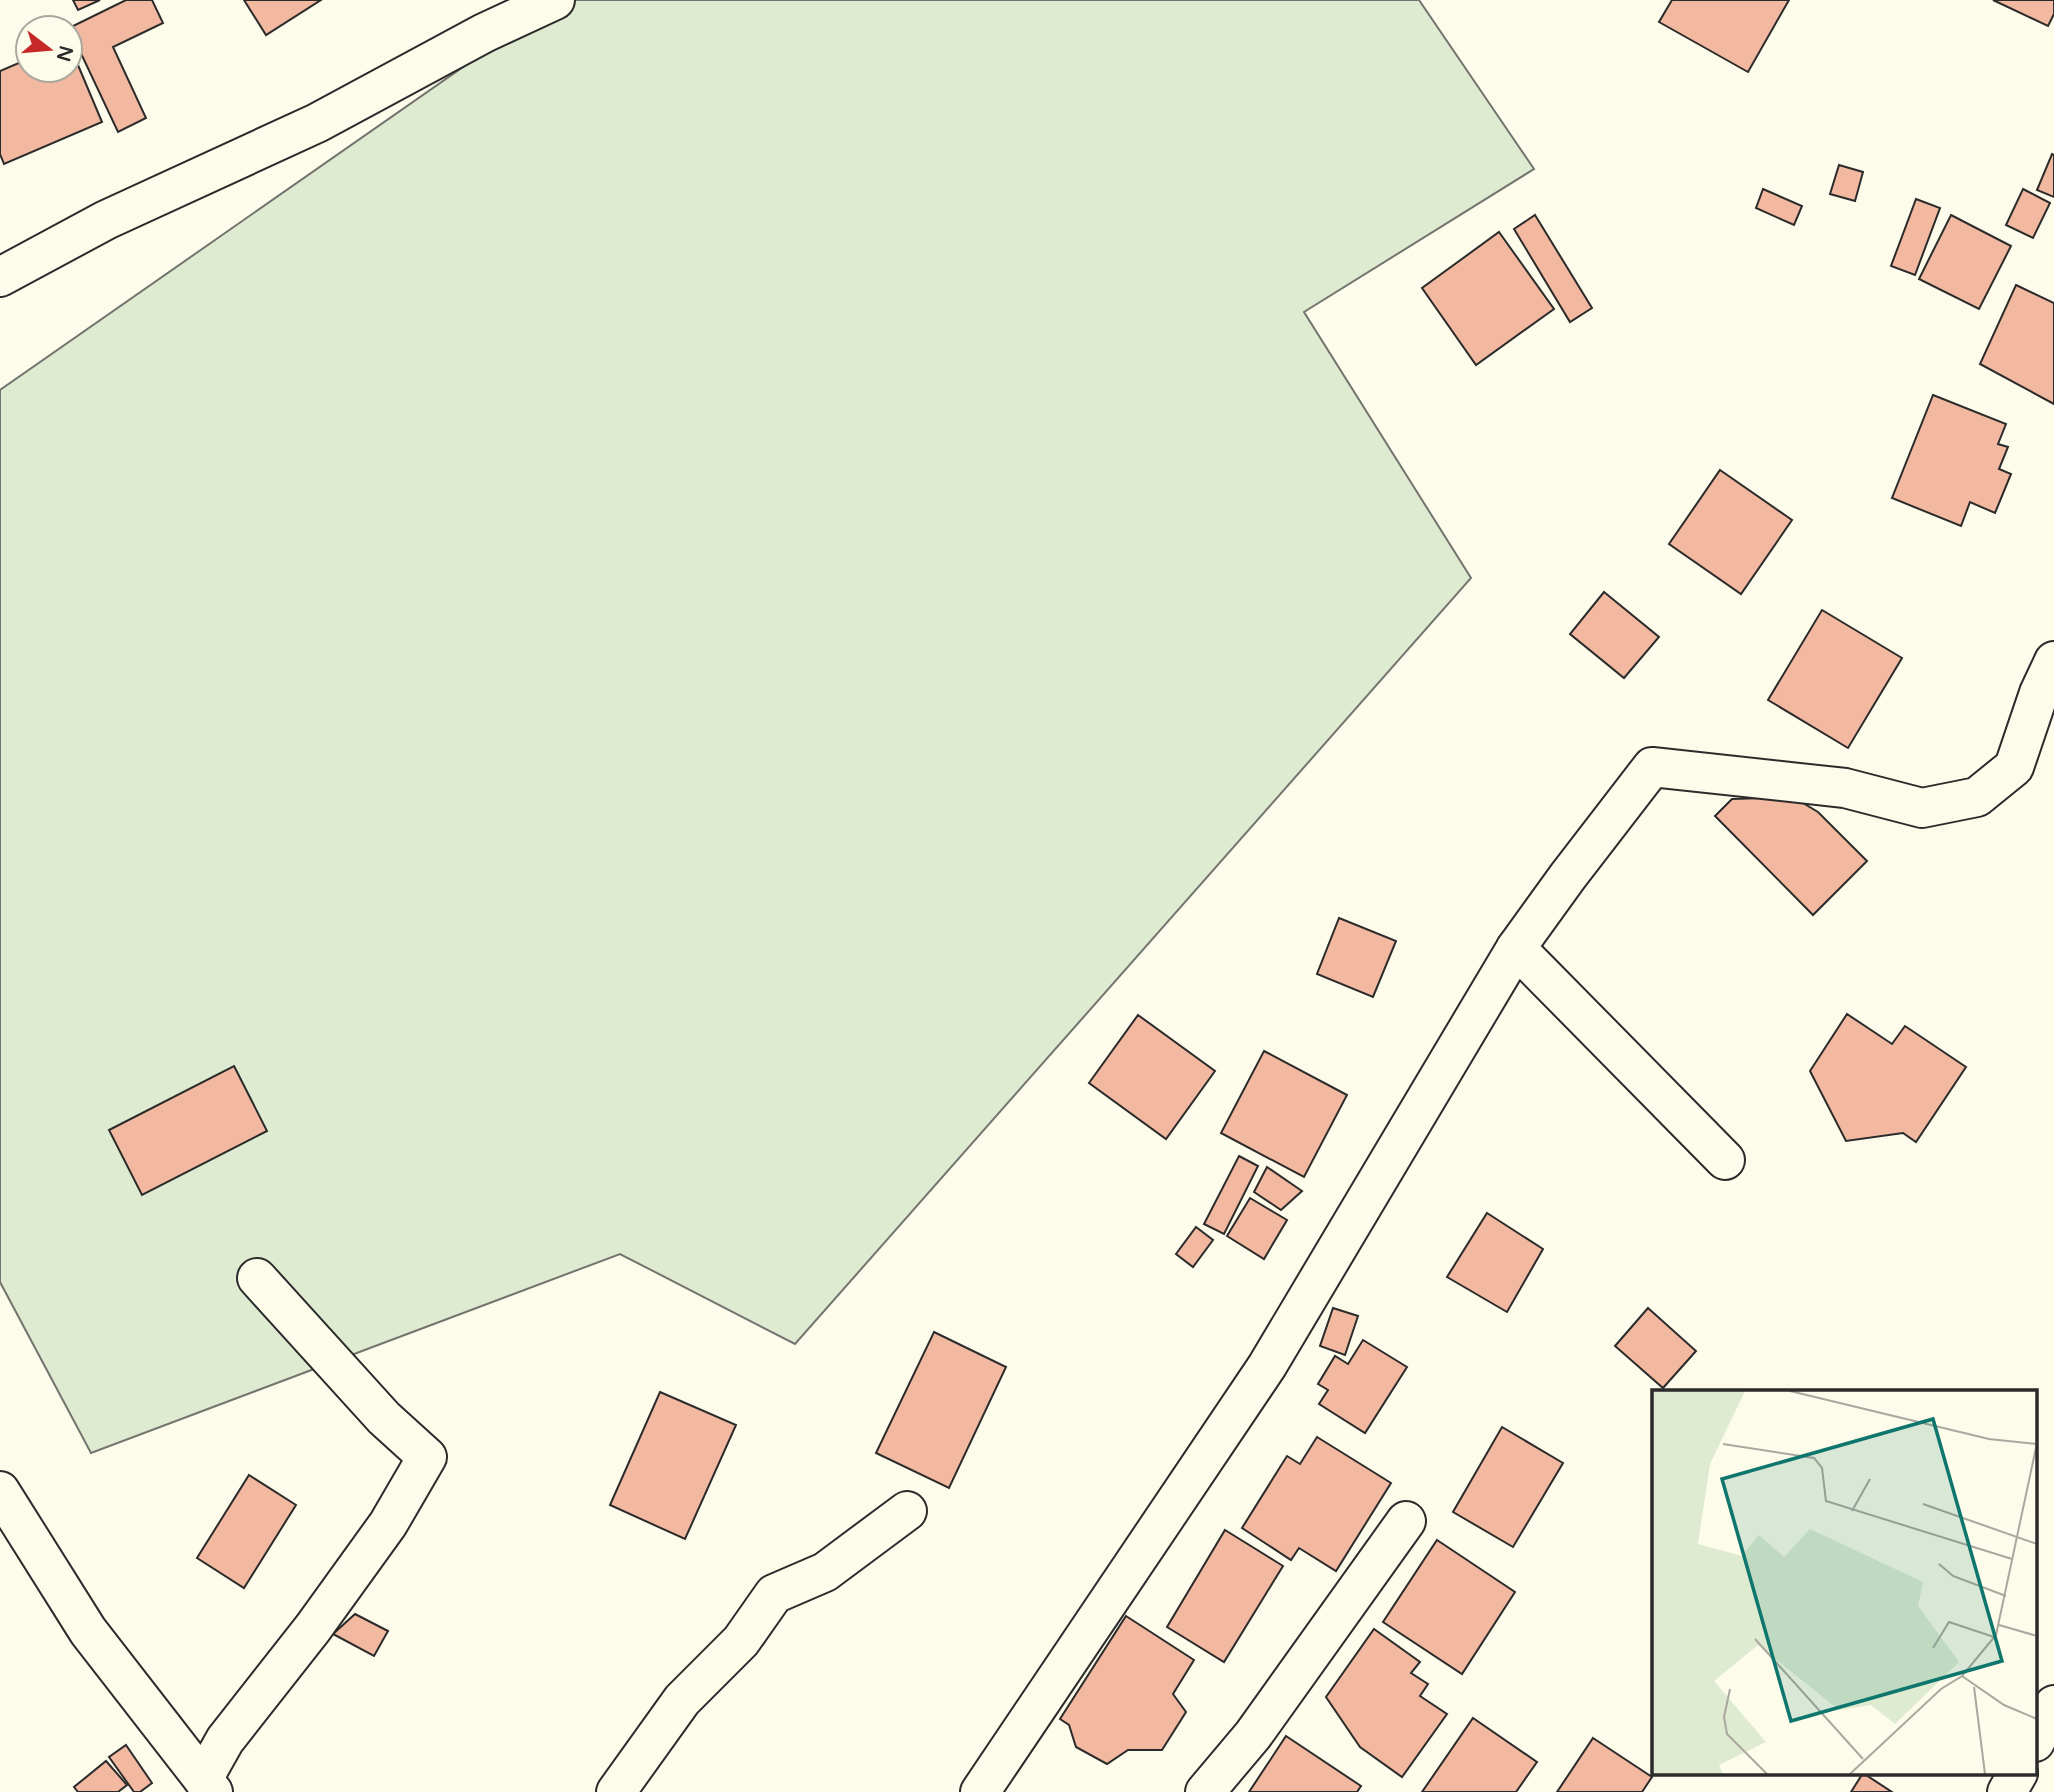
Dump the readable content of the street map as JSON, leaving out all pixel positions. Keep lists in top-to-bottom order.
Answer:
{
  "north": "right"
}
